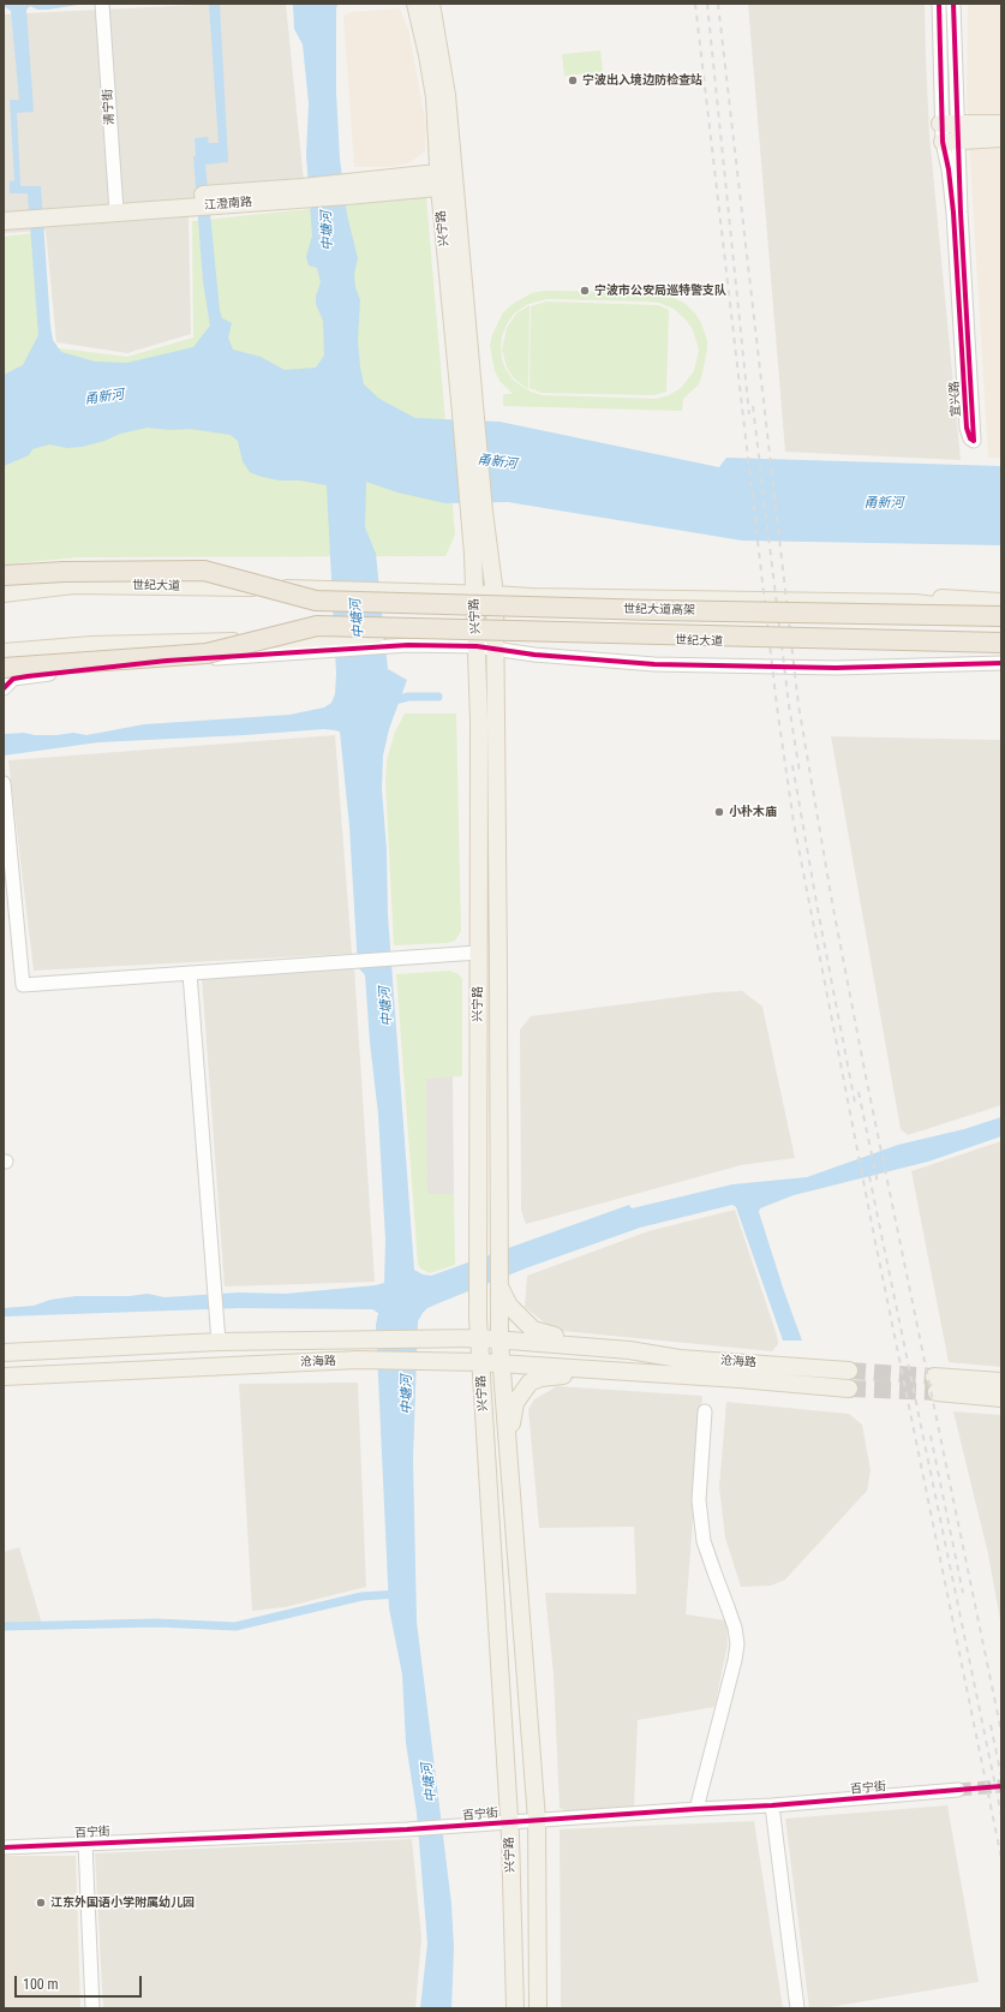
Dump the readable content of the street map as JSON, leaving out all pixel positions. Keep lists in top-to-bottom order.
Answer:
{
  "streets": {
    "highway": ["世纪大道高架"],
    "main road": [
      "江澄南路",
      "兴宁路",
      "世纪大道",
      "沧海路"
    ],
    "street": ["清宁街", "宜兴路", "百宁街"]
  },
  "crossings": [
    ["清宁街", "江澄南路"],
    ["江澄南路", "兴宁路"],
    ["兴宁路", "世纪大道"],
    ["兴宁路", "沧海路"],
    ["兴宁路", "百宁街"],
    ["世纪大道", "世纪大道高架"]
  ],
  "water": ["中塘河", "甬新河"],
  "places": [
    "宁波出入境边防检查站",
    "宁波市公安局巡特警支队",
    "小朴木庙",
    "江东外国语小学附属幼儿园"
  ],
  "scale_bar": "100 m"
}
